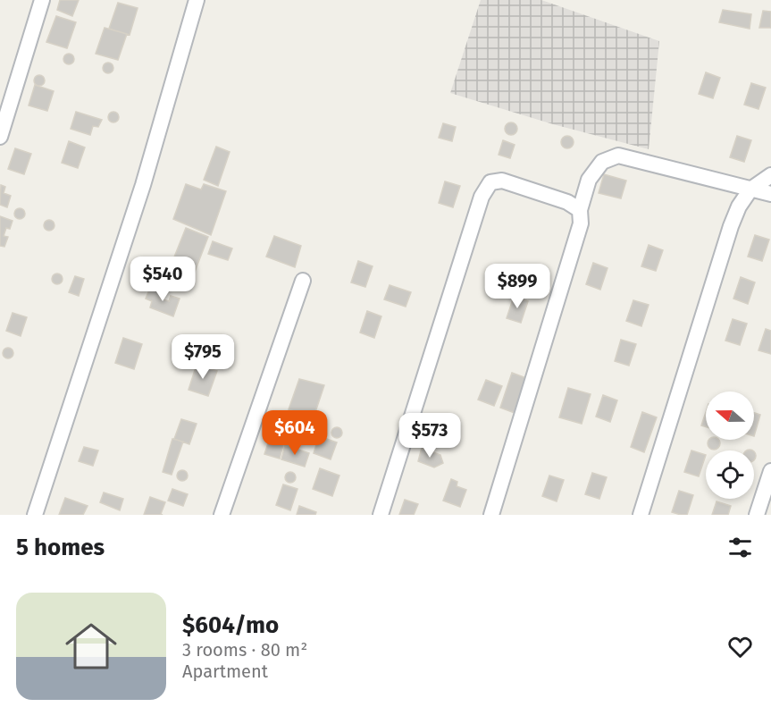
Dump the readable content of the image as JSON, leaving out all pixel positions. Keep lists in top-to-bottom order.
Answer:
{
  "north": "left",
  "page": {
    "price": [
      "$540",
      "$899",
      "$795",
      "$604",
      "$573"
    ],
    "heading": "5 homes",
    "list": [
      {
        "name": "$604/mo",
        "note": "3 rooms · 80 m² · Apartment"
      }
    ]
  }
}
